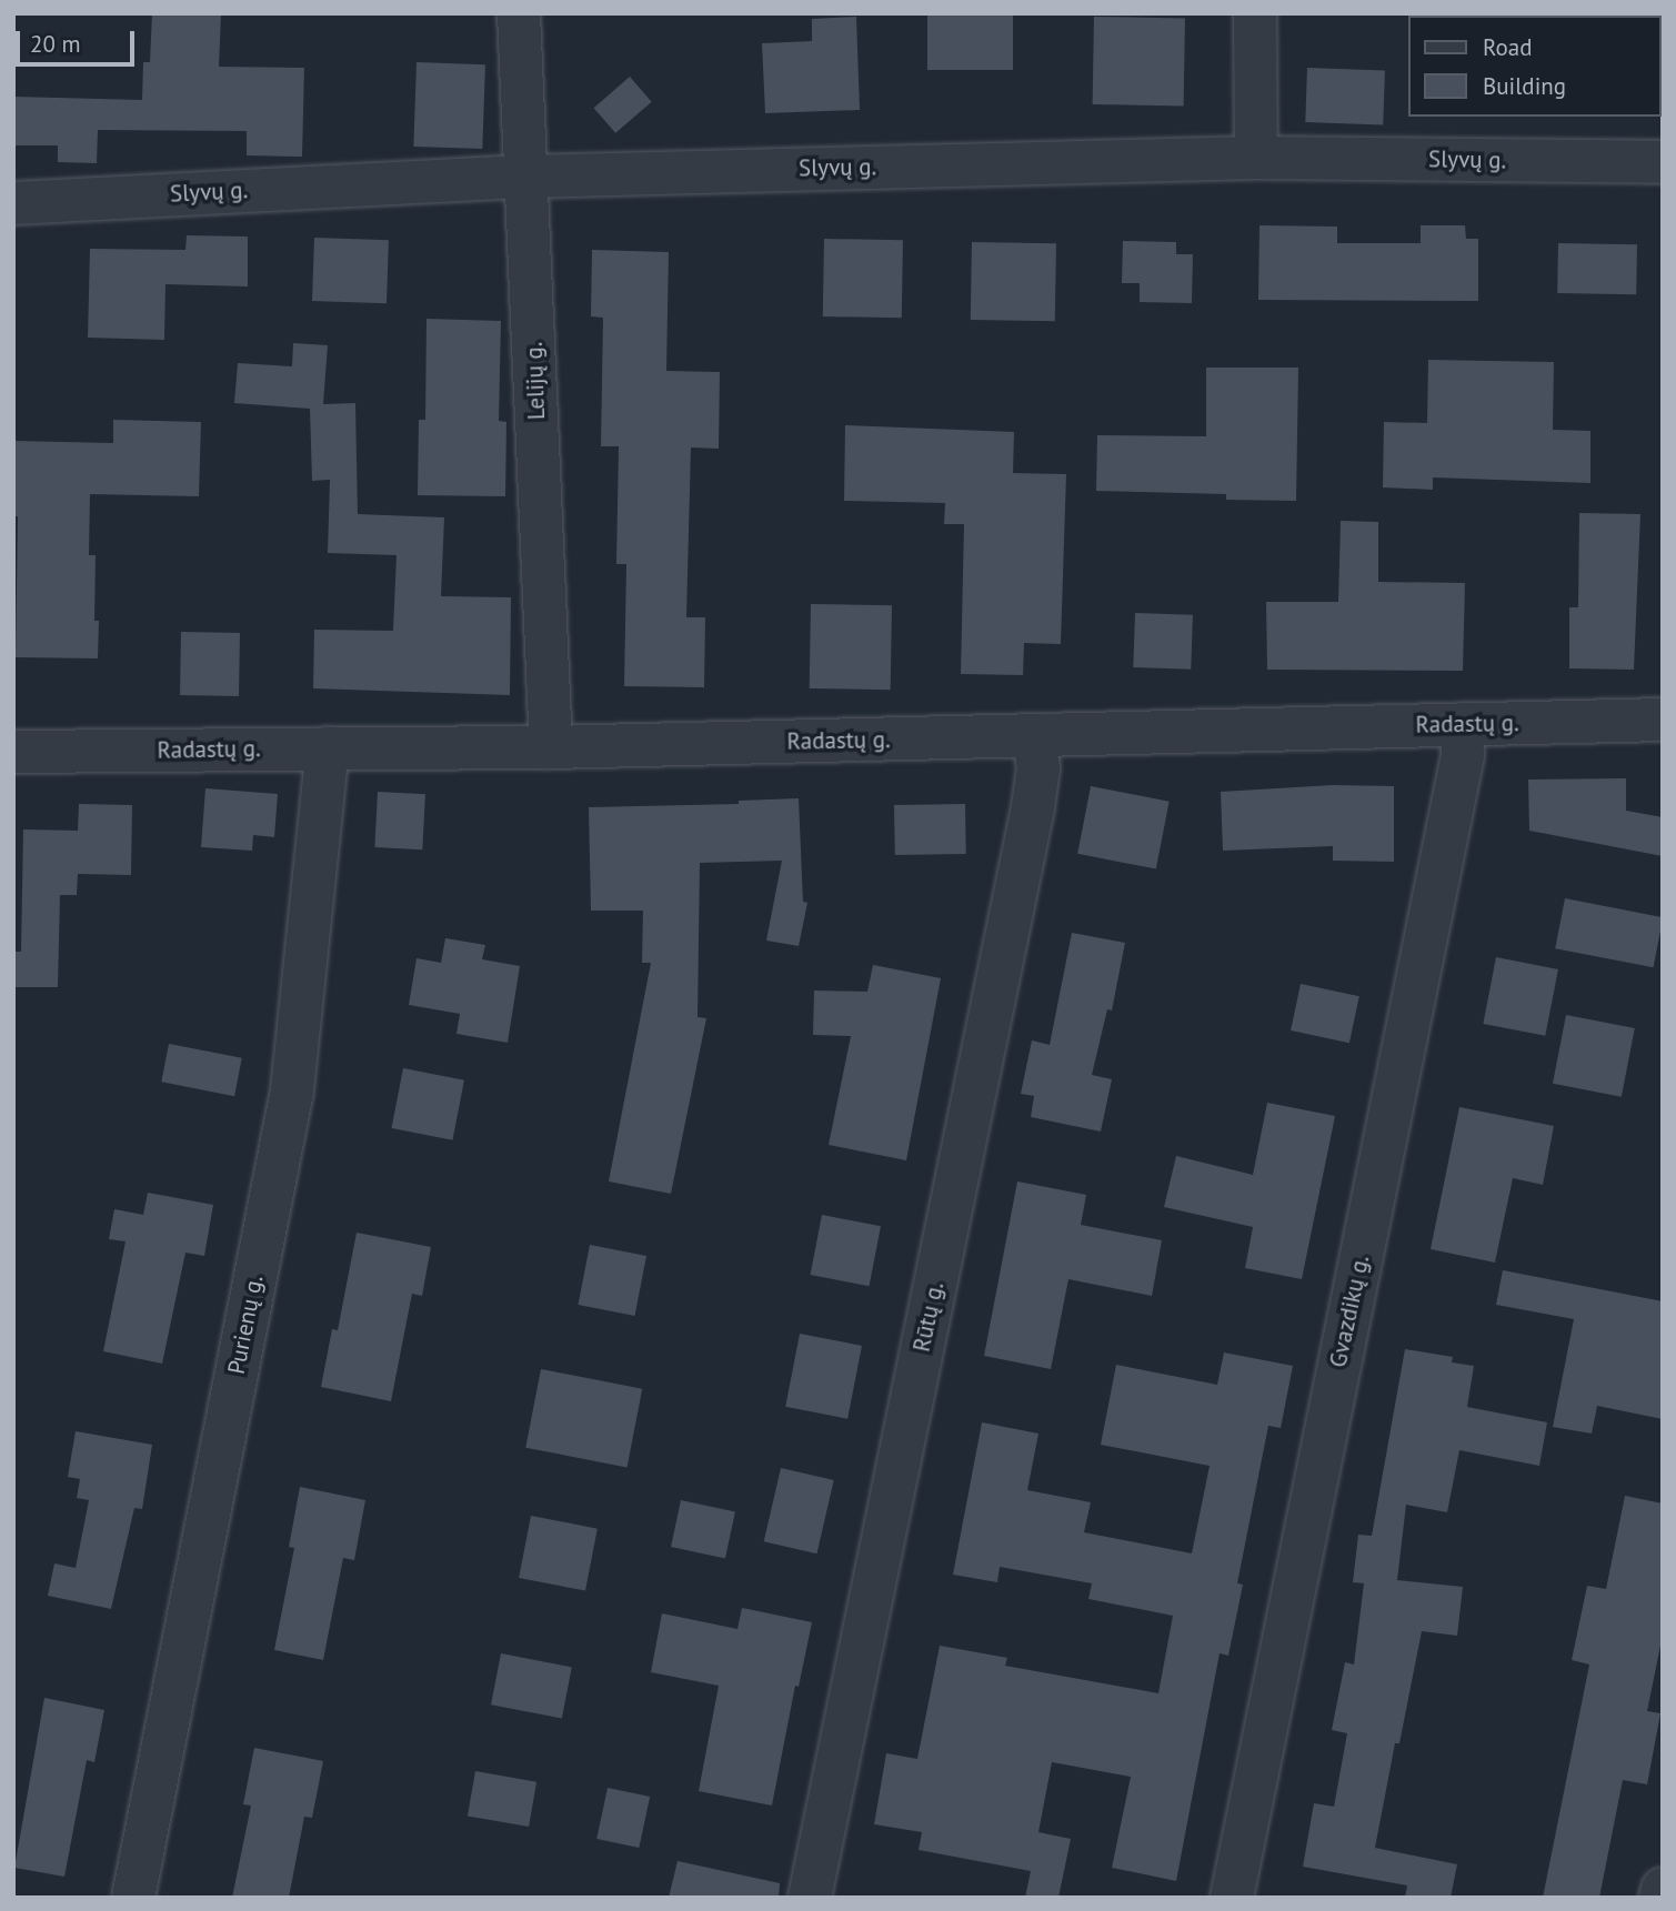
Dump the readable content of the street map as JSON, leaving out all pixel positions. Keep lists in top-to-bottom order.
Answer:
{
  "streets": {
    "street": [
      "Slyvų g.",
      "Lelijų g.",
      "Radastų g.",
      "Gvazdikų g.",
      "Rūtų g.",
      "Purienų g."
    ]
  },
  "crossings": [
    ["Slyvų g.", "Lelijų g."],
    ["Lelijų g.", "Radastų g."],
    ["Radastų g.", "Gvazdikų g."],
    ["Radastų g.", "Rūtų g."],
    ["Radastų g.", "Purienų g."]
  ],
  "legend": ["Road", "Building"],
  "scale_bar": "20 m"
}
